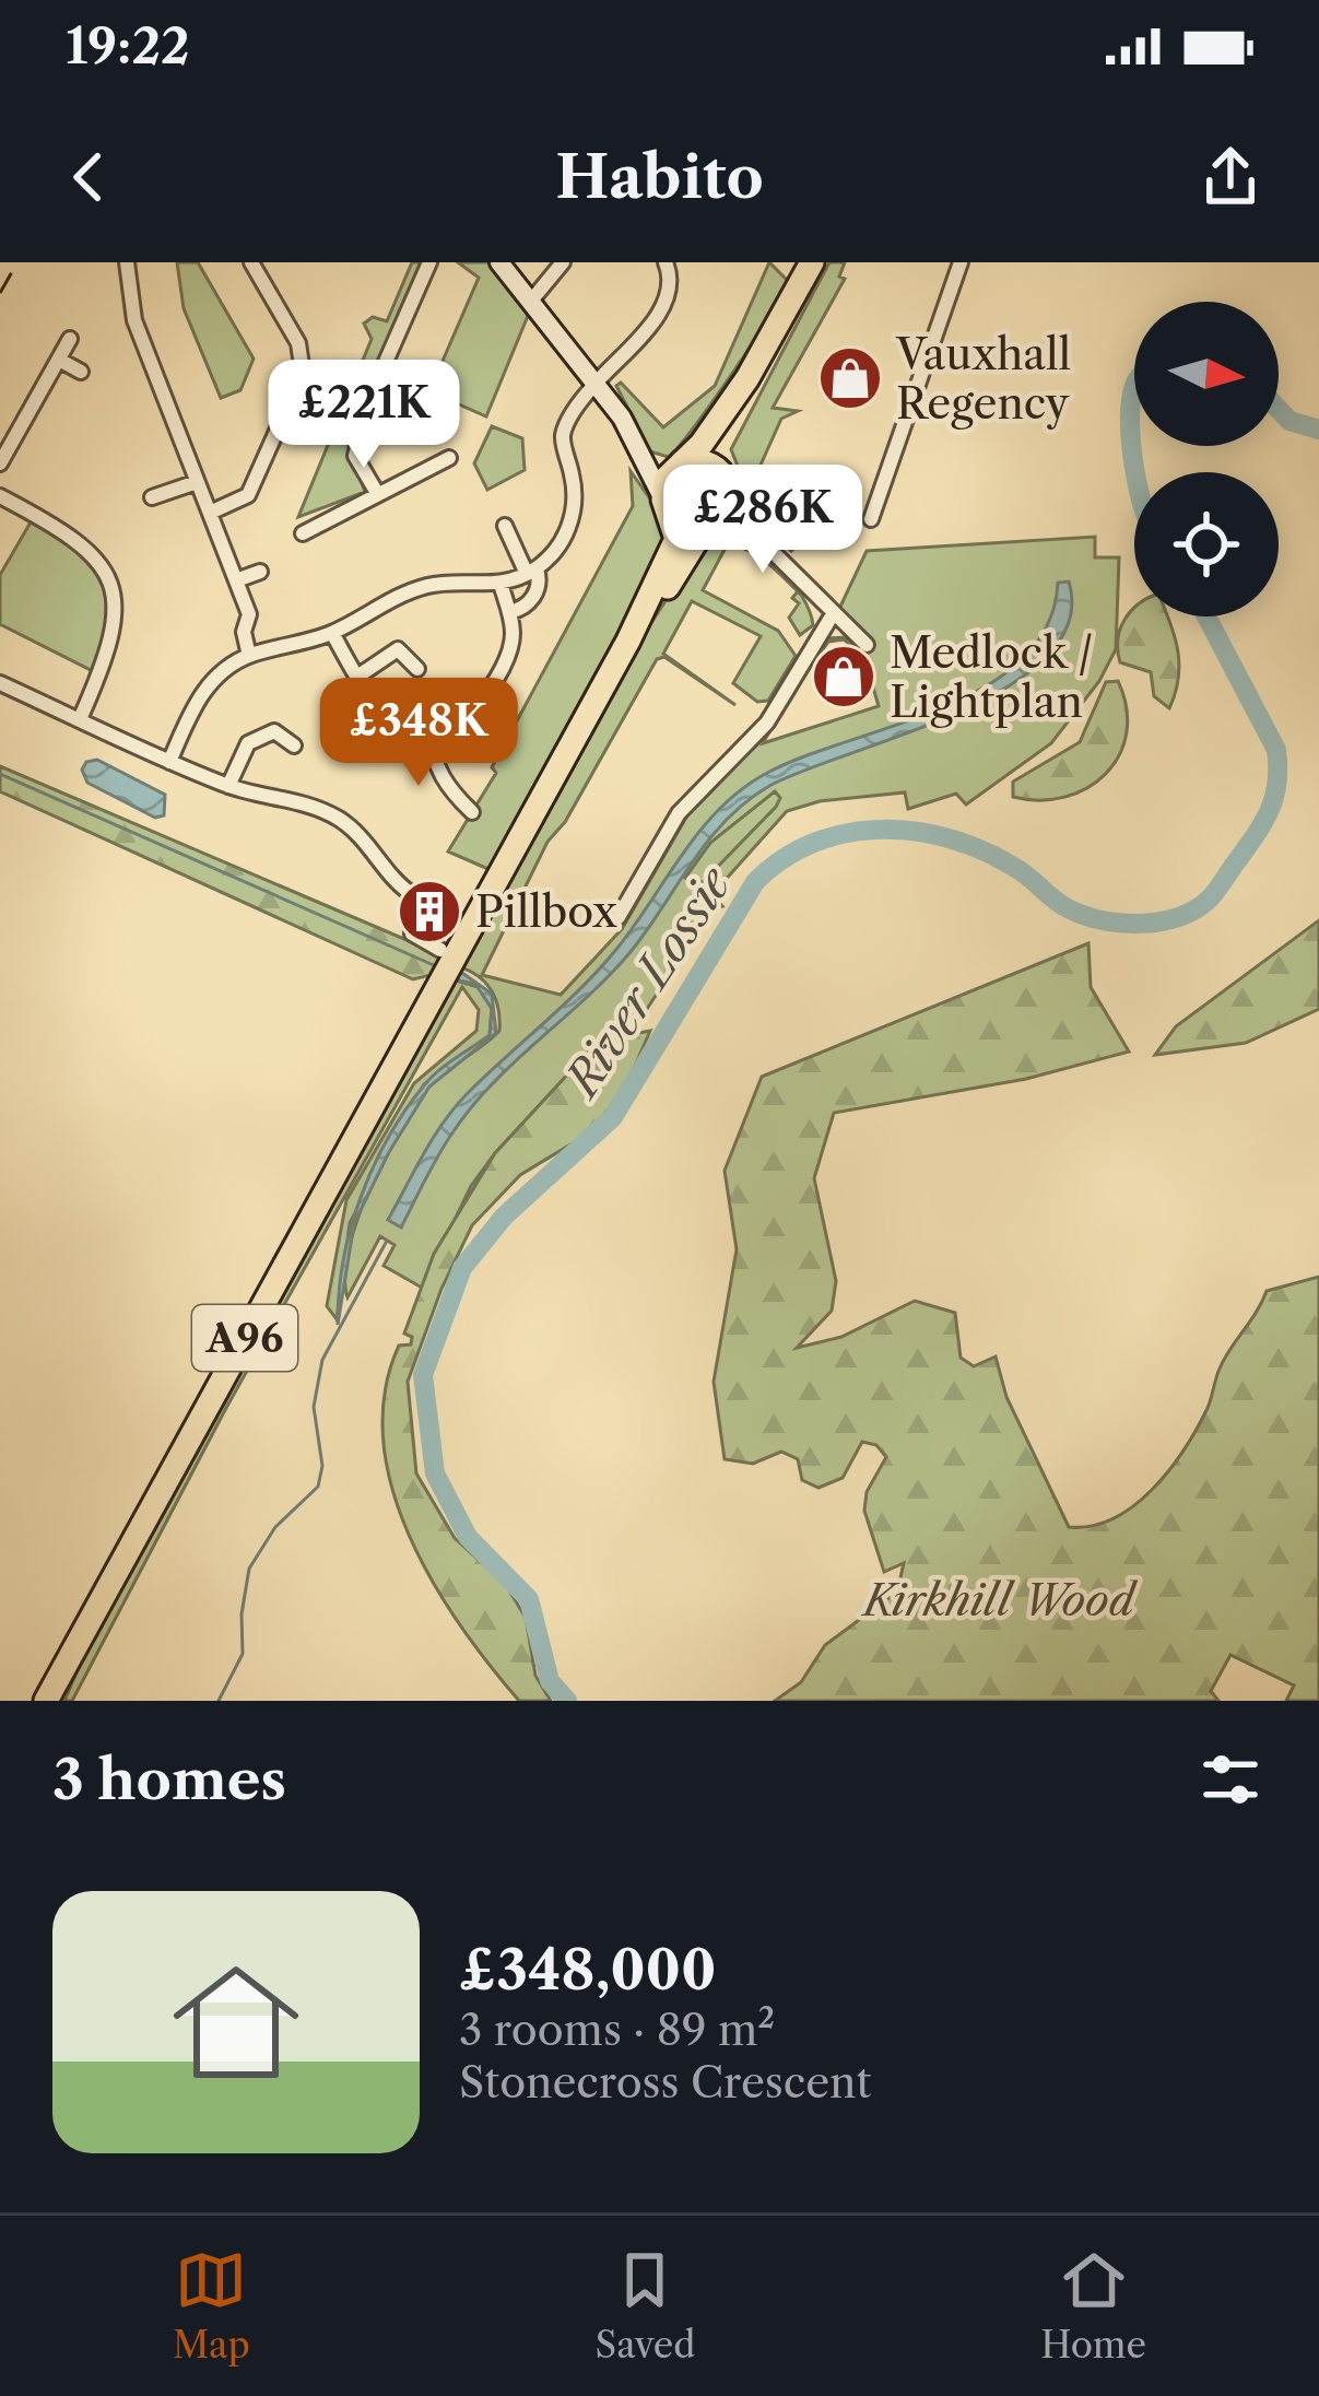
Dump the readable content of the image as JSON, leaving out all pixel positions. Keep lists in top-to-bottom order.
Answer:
{
  "streets": {
    "highway": ["A96"]
  },
  "water": ["River Lossie"],
  "parks": ["Kirkhill Wood"],
  "places": {
    "shop": ["Vauxhall Regency", "Medlock / Lightplan"],
    "building": ["Pillbox"]
  },
  "north": "right",
  "page": {
    "status": "19:22",
    "header": "Habito",
    "price": ["£221K", "£286K", "£348K"],
    "heading": "3 homes",
    "list": [
      {
        "name": "£348,000",
        "note": "3 rooms · 89 m² · Stonecross Crescent"
      }
    ],
    "tabs": ["Map", "Saved", "Home"]
  }
}
